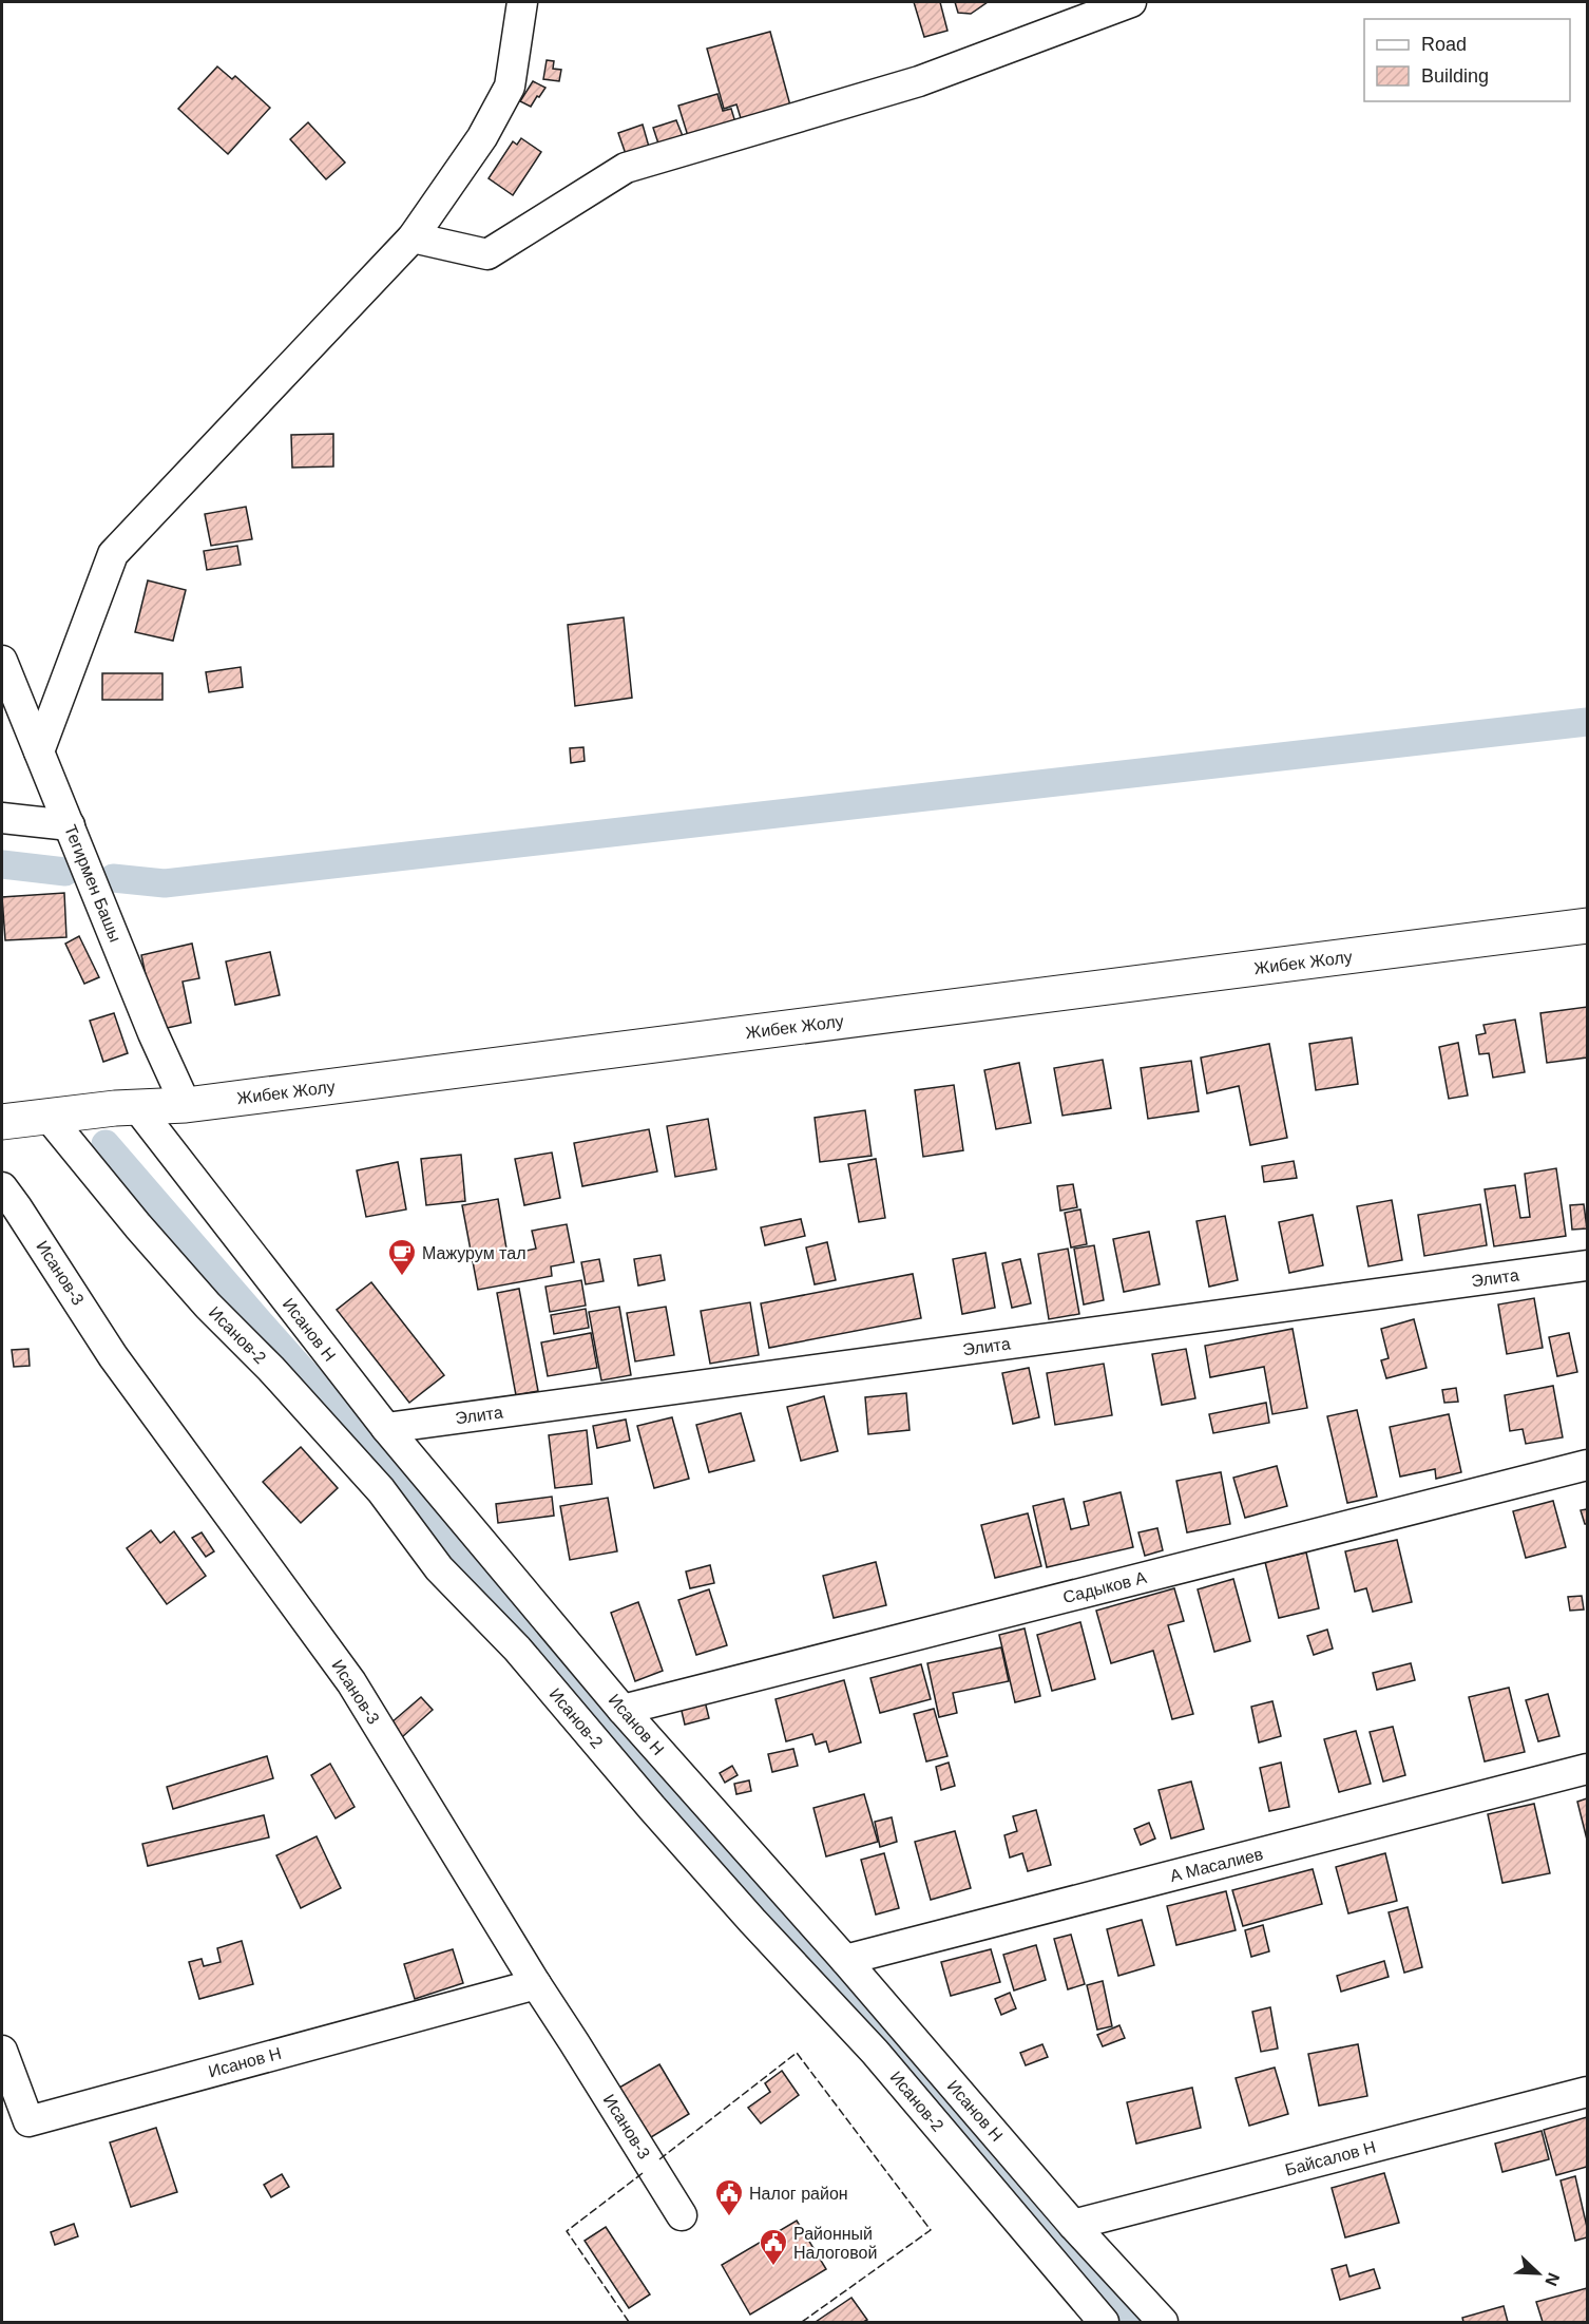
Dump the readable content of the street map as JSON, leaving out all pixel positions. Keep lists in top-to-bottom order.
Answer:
{
  "streets": {
    "main road": ["Жибек Жолу"],
    "street": [
      "Тегирмен Башы",
      "Исанов-3",
      "Элита",
      "Исанов Н",
      "Исанов-2",
      "Садыков А",
      "А Масалиев",
      "Байсалов Н"
    ]
  },
  "crossings": [
    ["Тегирмен Башы", "Жибек Жолу"],
    ["Жибек Жолу", "Исанов Н"],
    ["Жибек Жолу", "Исанов-2"],
    ["Исанов-3", "Исанов Н"],
    ["Элита", "Исанов Н"],
    ["Исанов Н", "Садыков А"],
    ["Исанов Н", "А Масалиев"],
    ["Исанов Н", "Байсалов Н"]
  ],
  "places": {
    "cafe": ["Мажурум тал"],
    "public building": ["Налог район", "Районный Налоговой"]
  },
  "legend": ["Road", "Building"],
  "north": "bottom right"
}
